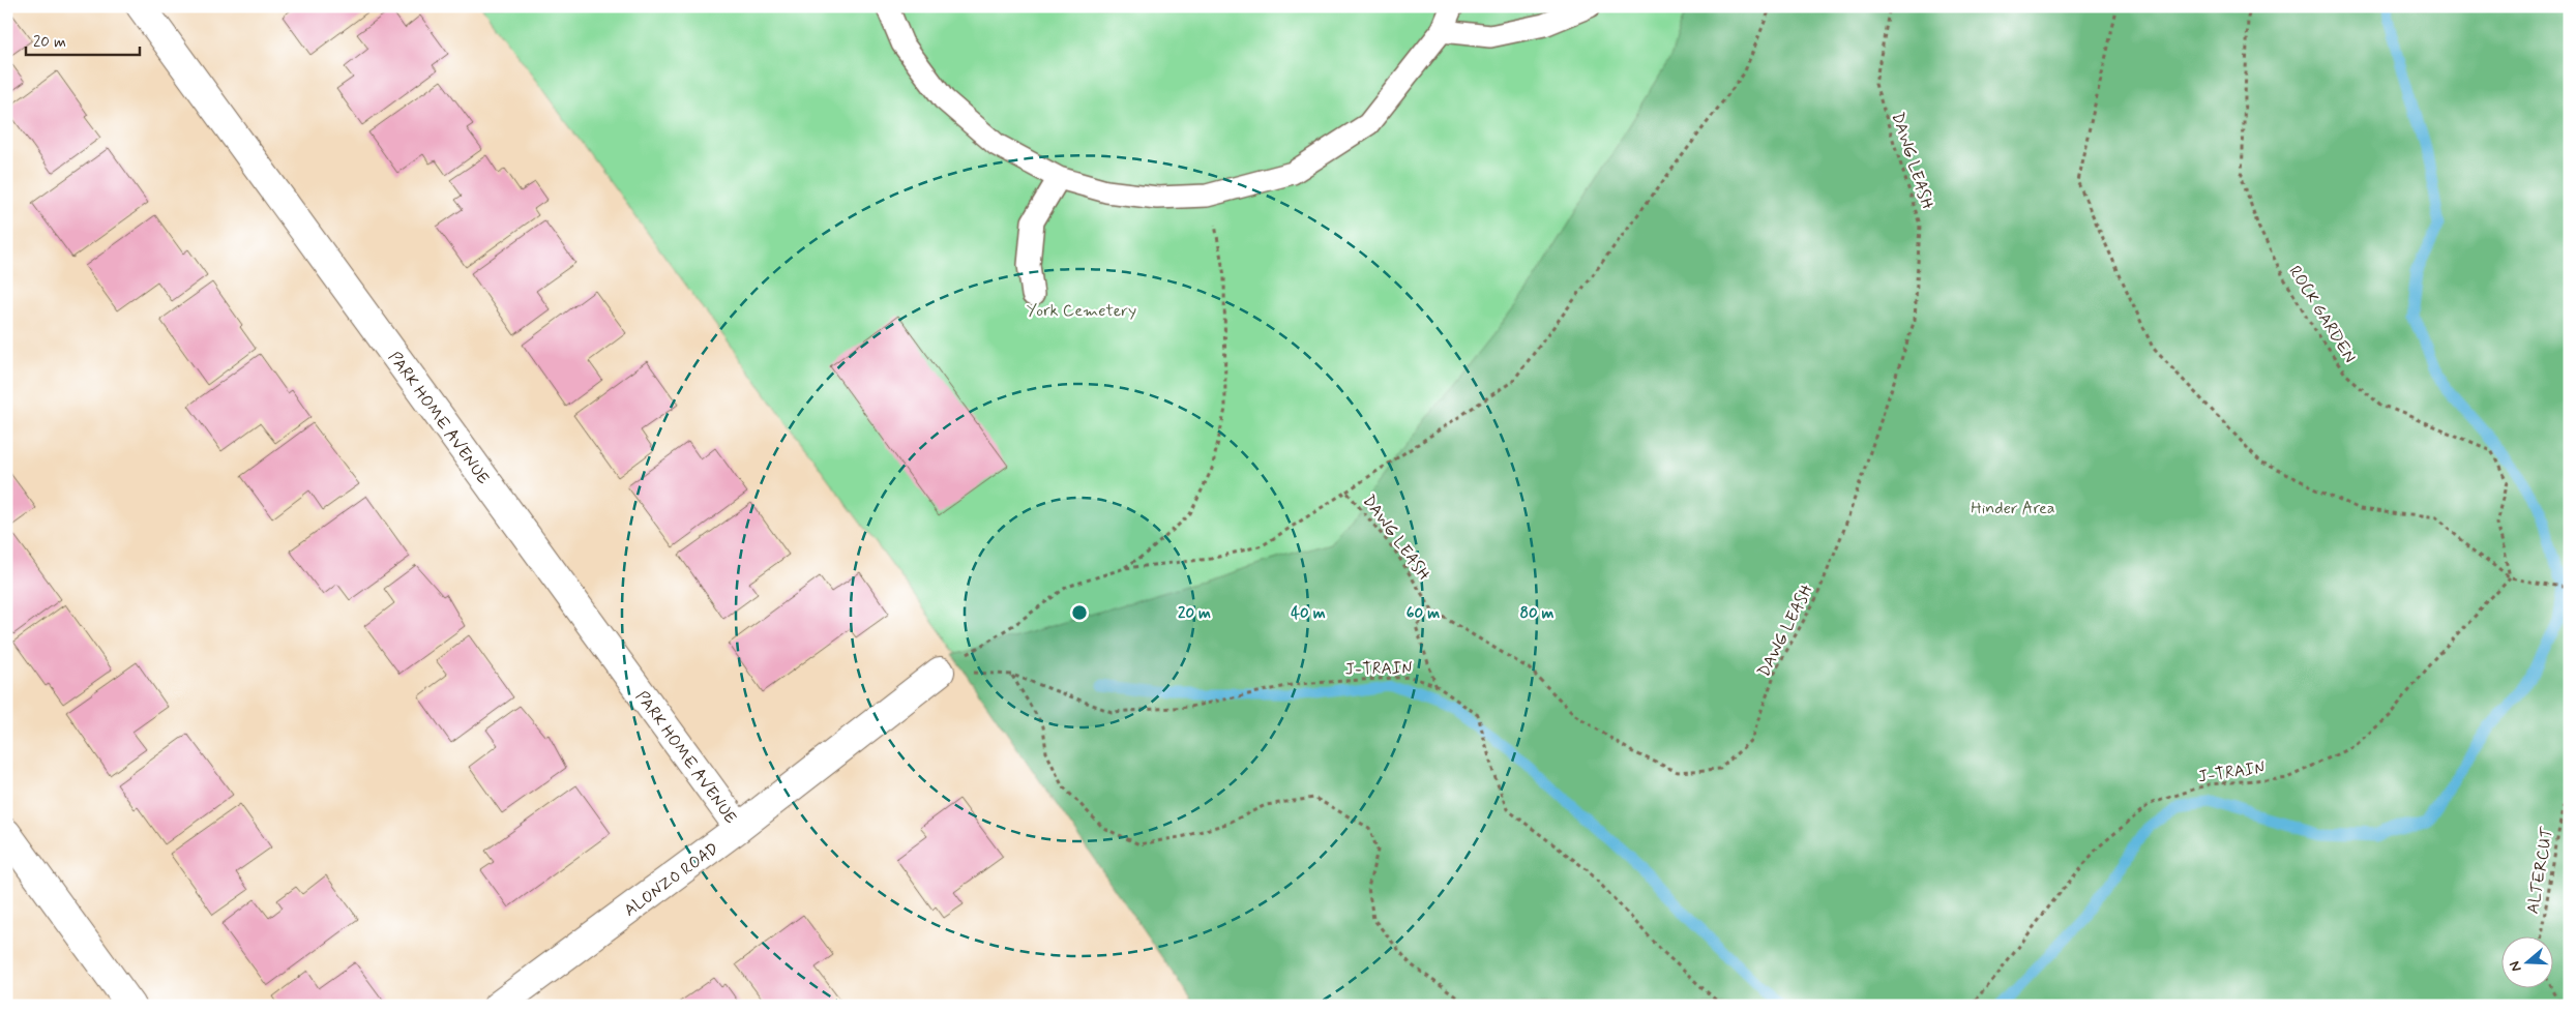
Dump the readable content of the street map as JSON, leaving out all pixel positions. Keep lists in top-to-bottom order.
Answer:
{
  "streets": {
    "street": ["PARK HOME AVENUE", "ALONZO ROAD"],
    "path": [
      "DAWG LEASH",
      "ROCK GARDEN",
      "J-TRAIN",
      "ALTERCUT"
    ]
  },
  "crossings": [
    ["DAWG LEASH", "ALONZO ROAD"],
    ["ROCK GARDEN", "J-TRAIN"],
    ["PARK HOME AVENUE", "ALONZO ROAD"]
  ],
  "parks": ["York Cemetery", "Hinder Area"],
  "scale_bar": "20 m",
  "north": "left",
  "rings": [
    "20 m",
    "40 m",
    "60 m",
    "80 m"
  ]
}
